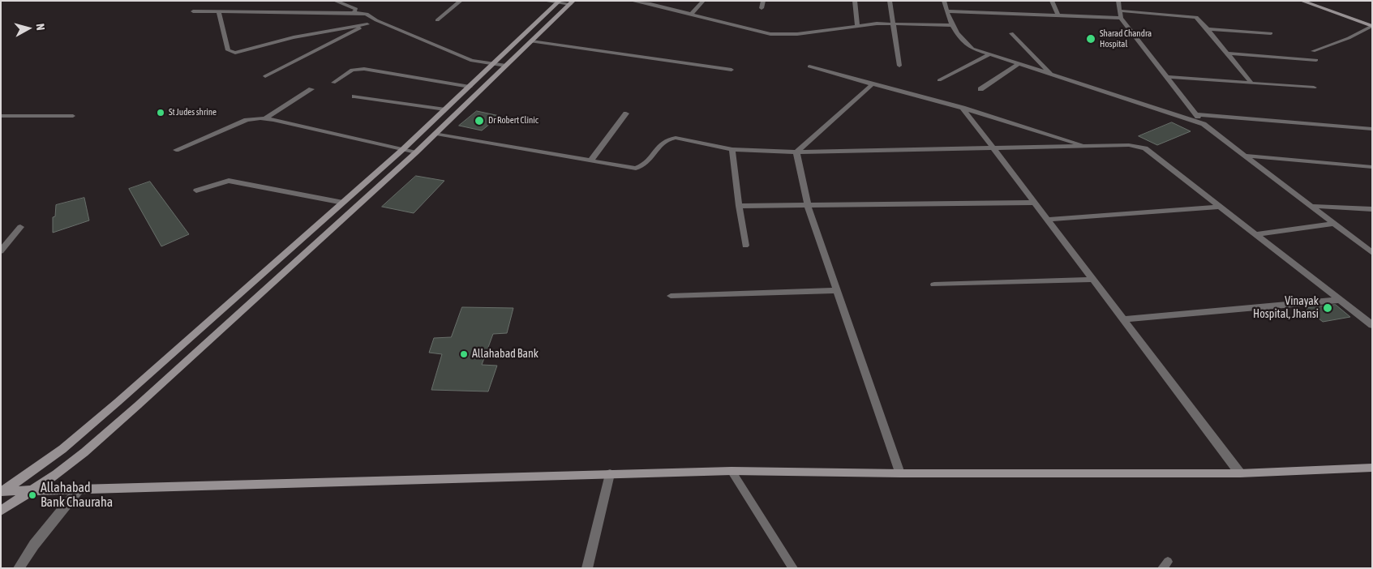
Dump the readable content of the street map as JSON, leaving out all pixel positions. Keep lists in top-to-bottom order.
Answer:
{
  "places": [
    "Sharad Chandra Hospital",
    "St Judes shrine",
    "Dr Robert Clinic",
    "Vinayak Hospital, Jhansi",
    "Allahabad Bank",
    "Allahabad Bank Chauraha"
  ],
  "north": "right"
}
